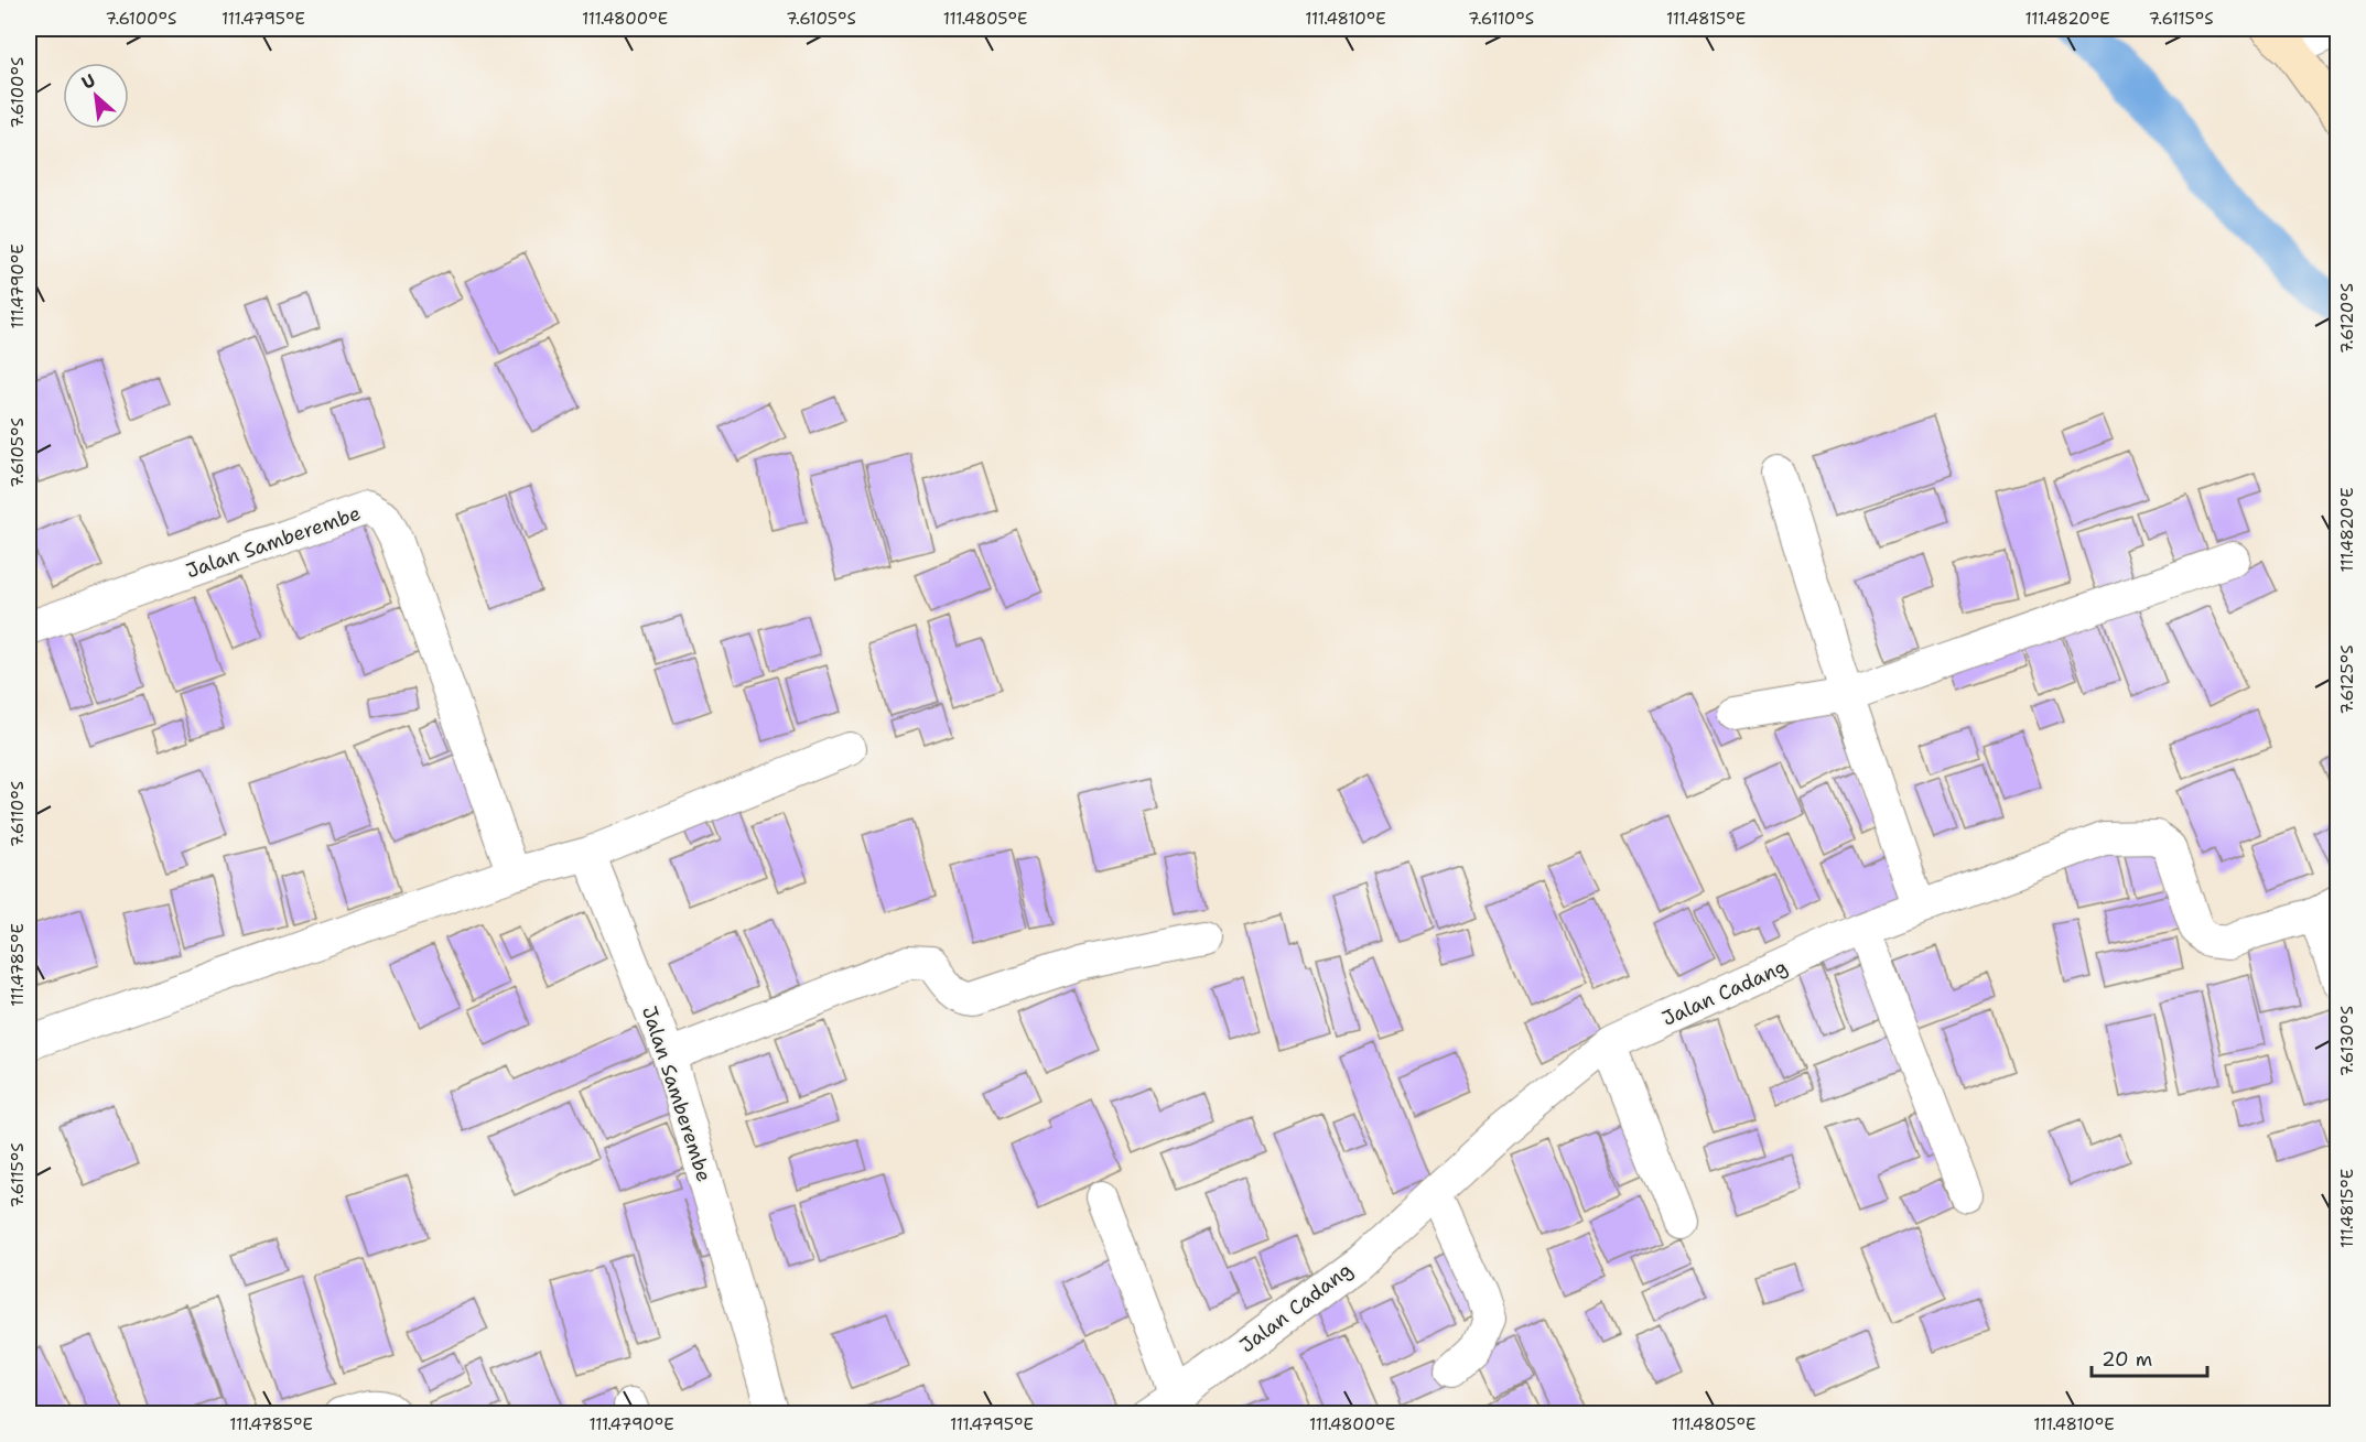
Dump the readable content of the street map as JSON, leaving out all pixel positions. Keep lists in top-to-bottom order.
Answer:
{
  "streets": {
    "street": ["Jalan Samberembe", "Jalan Cadang"]
  },
  "scale_bar": "20 m",
  "north": "top left",
  "coordinates": [
    "7.6100°S",
    "111.4795°E",
    "111.4800°E",
    "7.6105°S",
    "111.4805°E",
    "111.4810°E",
    "7.6110°S",
    "111.4815°E",
    "111.4820°E",
    "7.6115°S",
    "111.4790°E",
    "7.6120°S",
    "7.6125°S",
    "111.4785°E",
    "7.6130°S"
  ]
}
